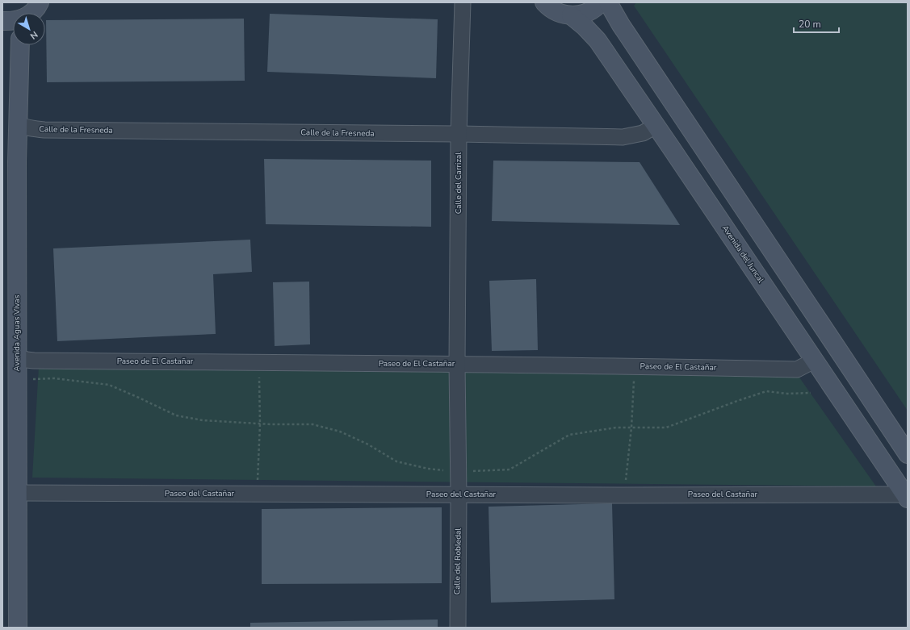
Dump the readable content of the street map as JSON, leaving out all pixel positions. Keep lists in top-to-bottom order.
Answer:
{
  "streets": {
    "street": [
      "Calle de la Fresneda",
      "Calle del Carrizal",
      "Avenida del Juncal",
      "Avenida Aguas Vivas",
      "Paseo de El Castañar",
      "Paseo del Castañar",
      "Calle del Robledal"
    ]
  },
  "crossings": [
    ["Calle de la Fresneda", "Calle del Carrizal"],
    ["Calle de la Fresneda", "Avenida del Juncal"],
    ["Calle de la Fresneda", "Avenida Aguas Vivas"],
    ["Calle del Carrizal", "Paseo de El Castañar"],
    ["Calle del Carrizal", "Calle del Robledal"],
    ["Avenida del Juncal", "Paseo de El Castañar"],
    ["Avenida del Juncal", "Paseo del Castañar"],
    ["Avenida Aguas Vivas", "Paseo de El Castañar"],
    ["Avenida Aguas Vivas", "Paseo del Castañar"],
    ["Paseo del Castañar", "Calle del Robledal"]
  ],
  "scale_bar": "20 m",
  "north": "bottom right"
}
